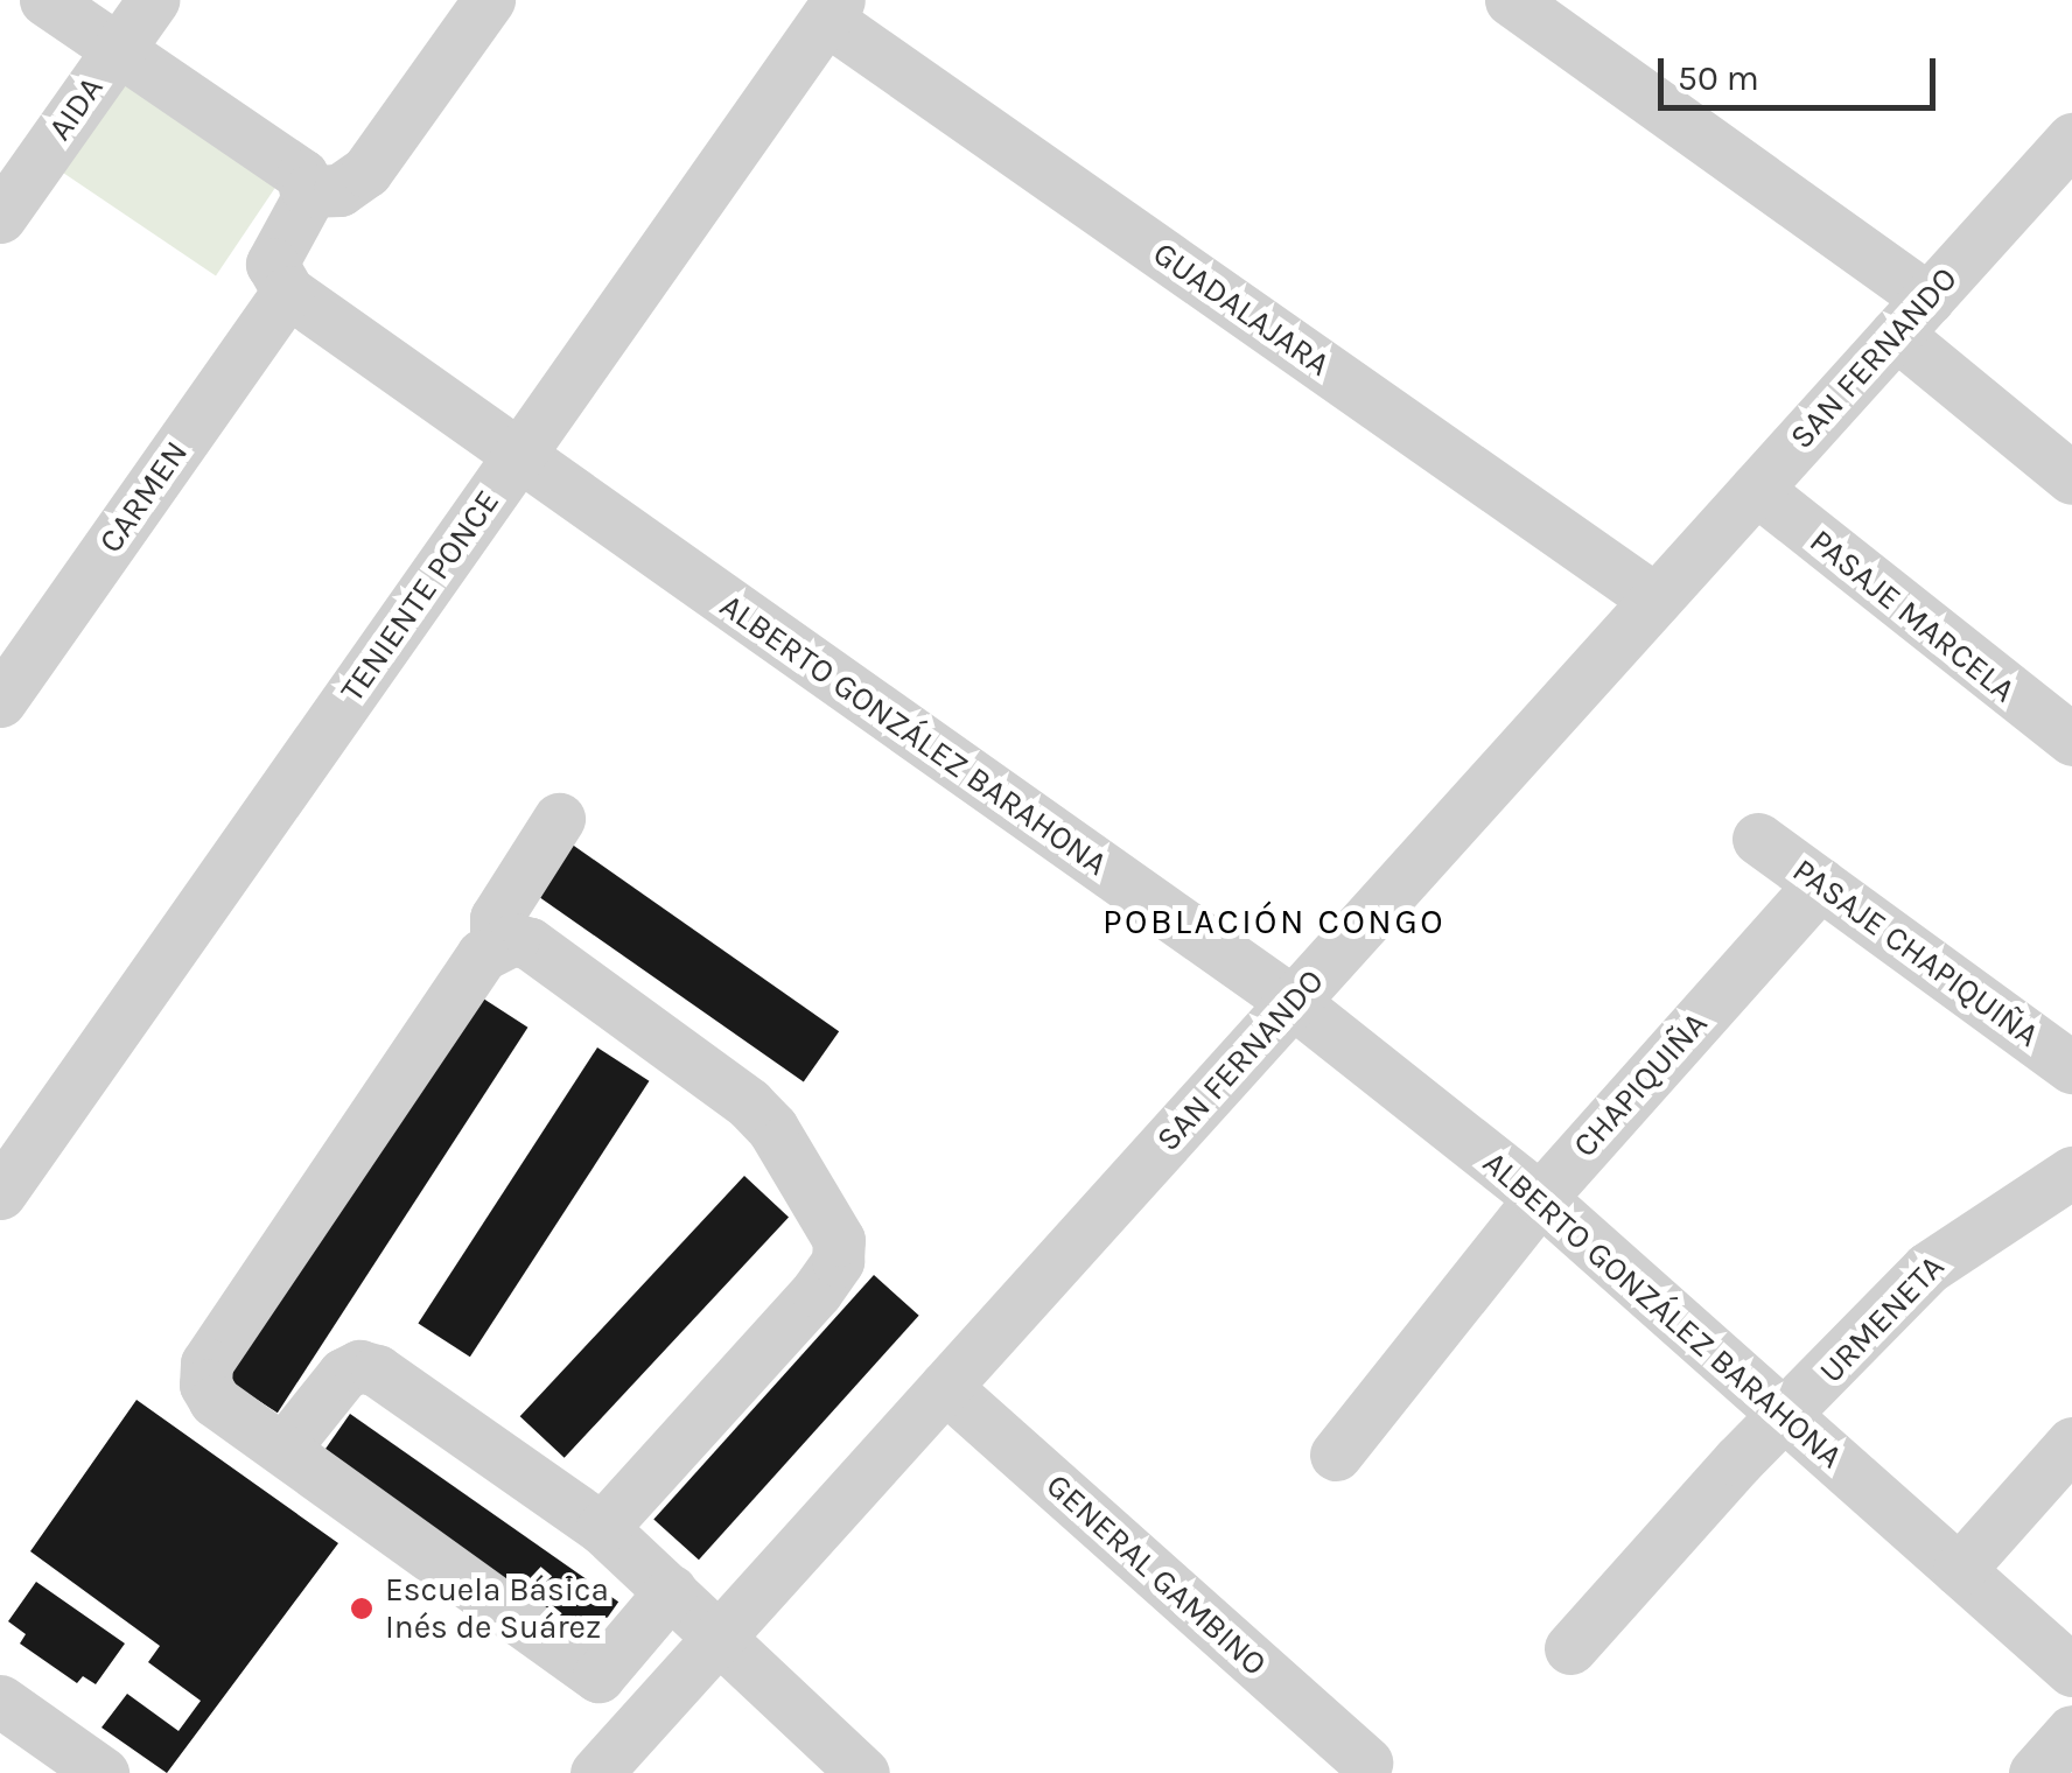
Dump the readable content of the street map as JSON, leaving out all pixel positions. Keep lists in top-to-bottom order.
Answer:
{
  "streets": {
    "street": [
      "AIDA",
      "GUADALAJARA",
      "SAN FERNANDO",
      "CARMEN",
      "TENIENTE PONCE",
      "PASAJE MARCELA",
      "ALBERTO GONZÁLEZ BARAHONA",
      "PASAJE CHAPIQUIÑA",
      "CHAPIQUIÑA",
      "URMENETA",
      "GENERAL GAMBINO"
    ]
  },
  "crossings": [
    ["GUADALAJARA", "SAN FERNANDO"],
    ["GUADALAJARA", "TENIENTE PONCE"],
    ["SAN FERNANDO", "PASAJE MARCELA"],
    ["SAN FERNANDO", "ALBERTO GONZÁLEZ BARAHONA"],
    ["SAN FERNANDO", "GENERAL GAMBINO"],
    ["CARMEN", "ALBERTO GONZÁLEZ BARAHONA"],
    ["TENIENTE PONCE", "ALBERTO GONZÁLEZ BARAHONA"],
    ["ALBERTO GONZÁLEZ BARAHONA", "CHAPIQUIÑA"],
    ["ALBERTO GONZÁLEZ BARAHONA", "URMENETA"],
    ["PASAJE CHAPIQUIÑA", "CHAPIQUIÑA"]
  ],
  "districts": ["POBLACIÓN CONGO"],
  "places": ["Escuela Básica Inés de Suárez"],
  "scale_bar": "50 m"
}
